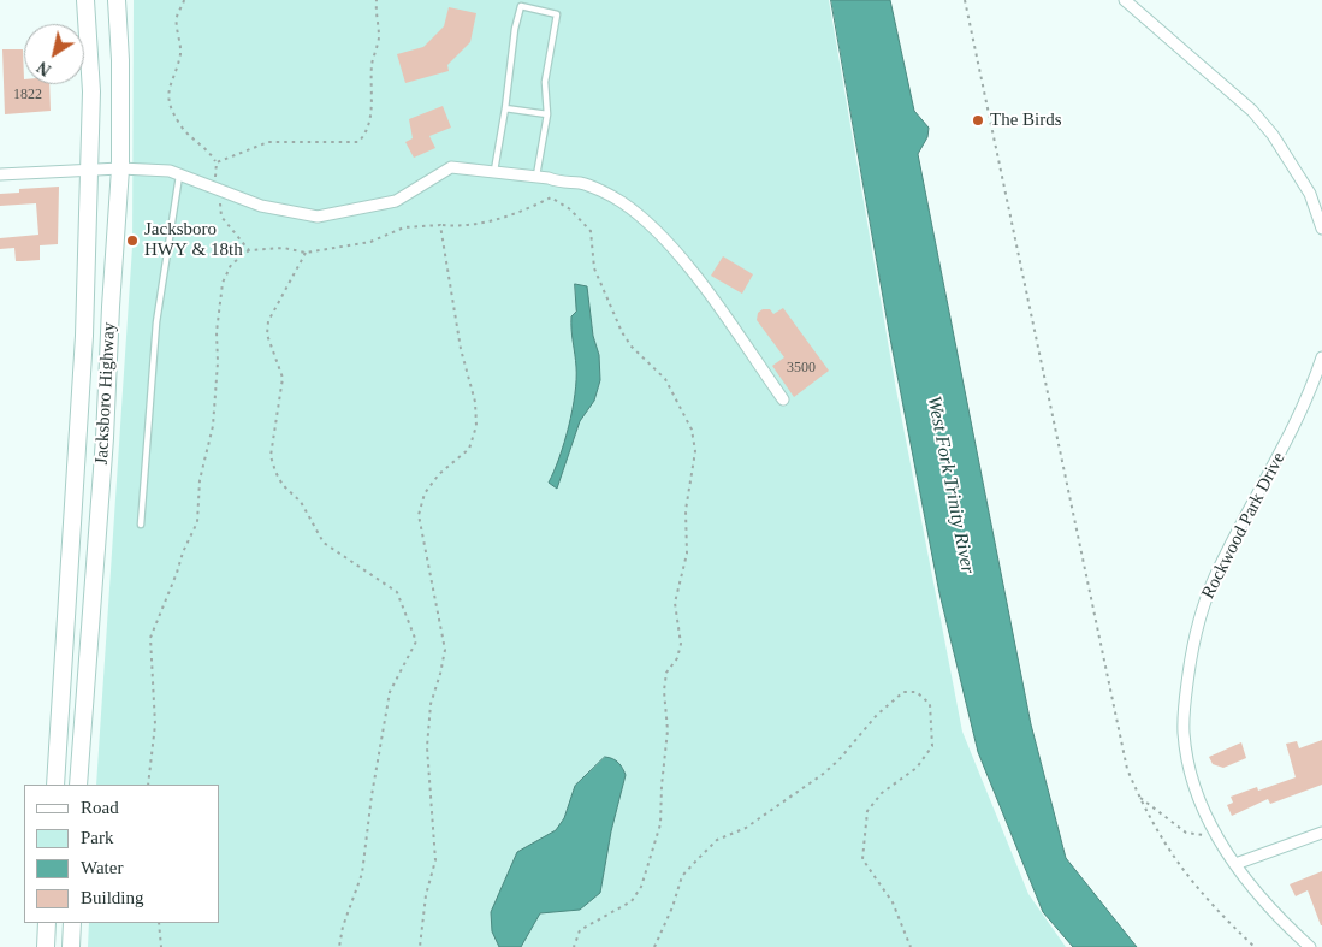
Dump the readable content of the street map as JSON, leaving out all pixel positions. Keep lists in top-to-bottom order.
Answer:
{
  "streets": {
    "main road": ["Jacksboro Highway"],
    "street": ["Rockwood Park Drive"]
  },
  "water": ["West Fork Trinity River"],
  "places": ["The Birds", "Jacksboro HWY & 18th"],
  "house_numbers": ["1822", "3500"],
  "legend": [
    "Road",
    "Park",
    "Water",
    "Building"
  ],
  "north": "bottom left"
}
